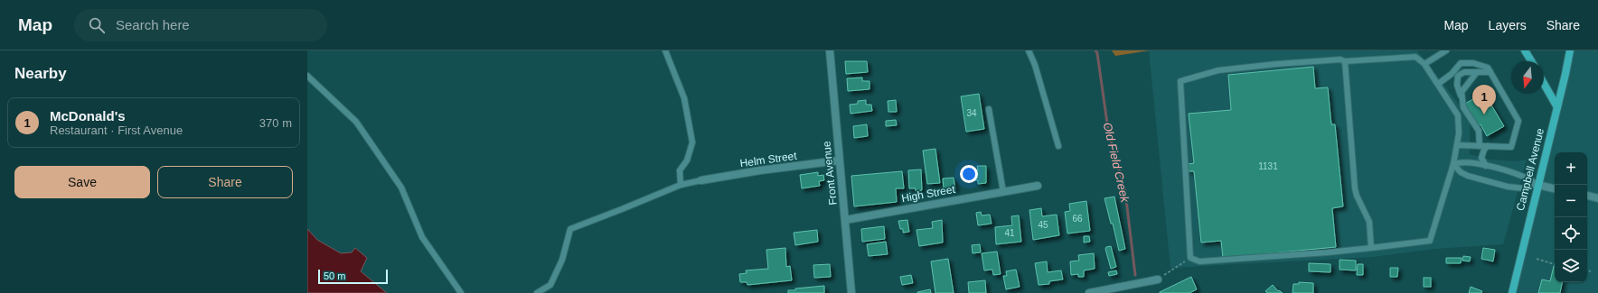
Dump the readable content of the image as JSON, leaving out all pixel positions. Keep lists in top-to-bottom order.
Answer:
{
  "streets": {
    "main road": ["Campbell Avenue"],
    "street": ["Helm Street", "Front Avenue", "High Street"]
  },
  "crossings": [
    ["Helm Street", "Front Avenue"],
    ["Front Avenue", "High Street"]
  ],
  "water": ["Old Field Creek"],
  "house_numbers": [
    "34",
    "1131",
    "66",
    "45",
    "41"
  ],
  "scale_bar": "50 m",
  "north": "bottom",
  "page": {
    "header": "Map",
    "search": "Search here",
    "nav": ["Map", "Layers", "Share"],
    "heading": "Nearby",
    "pins": "1",
    "list": [
      {
        "mark": "1",
        "name": "McDonald's",
        "note": "Restaurant · First Avenue",
        "value": "370 m"
      }
    ],
    "map_buttons": ["+", "−"],
    "buttons": ["Save", "Share"],
    "scale": "50 m"
  }
}
